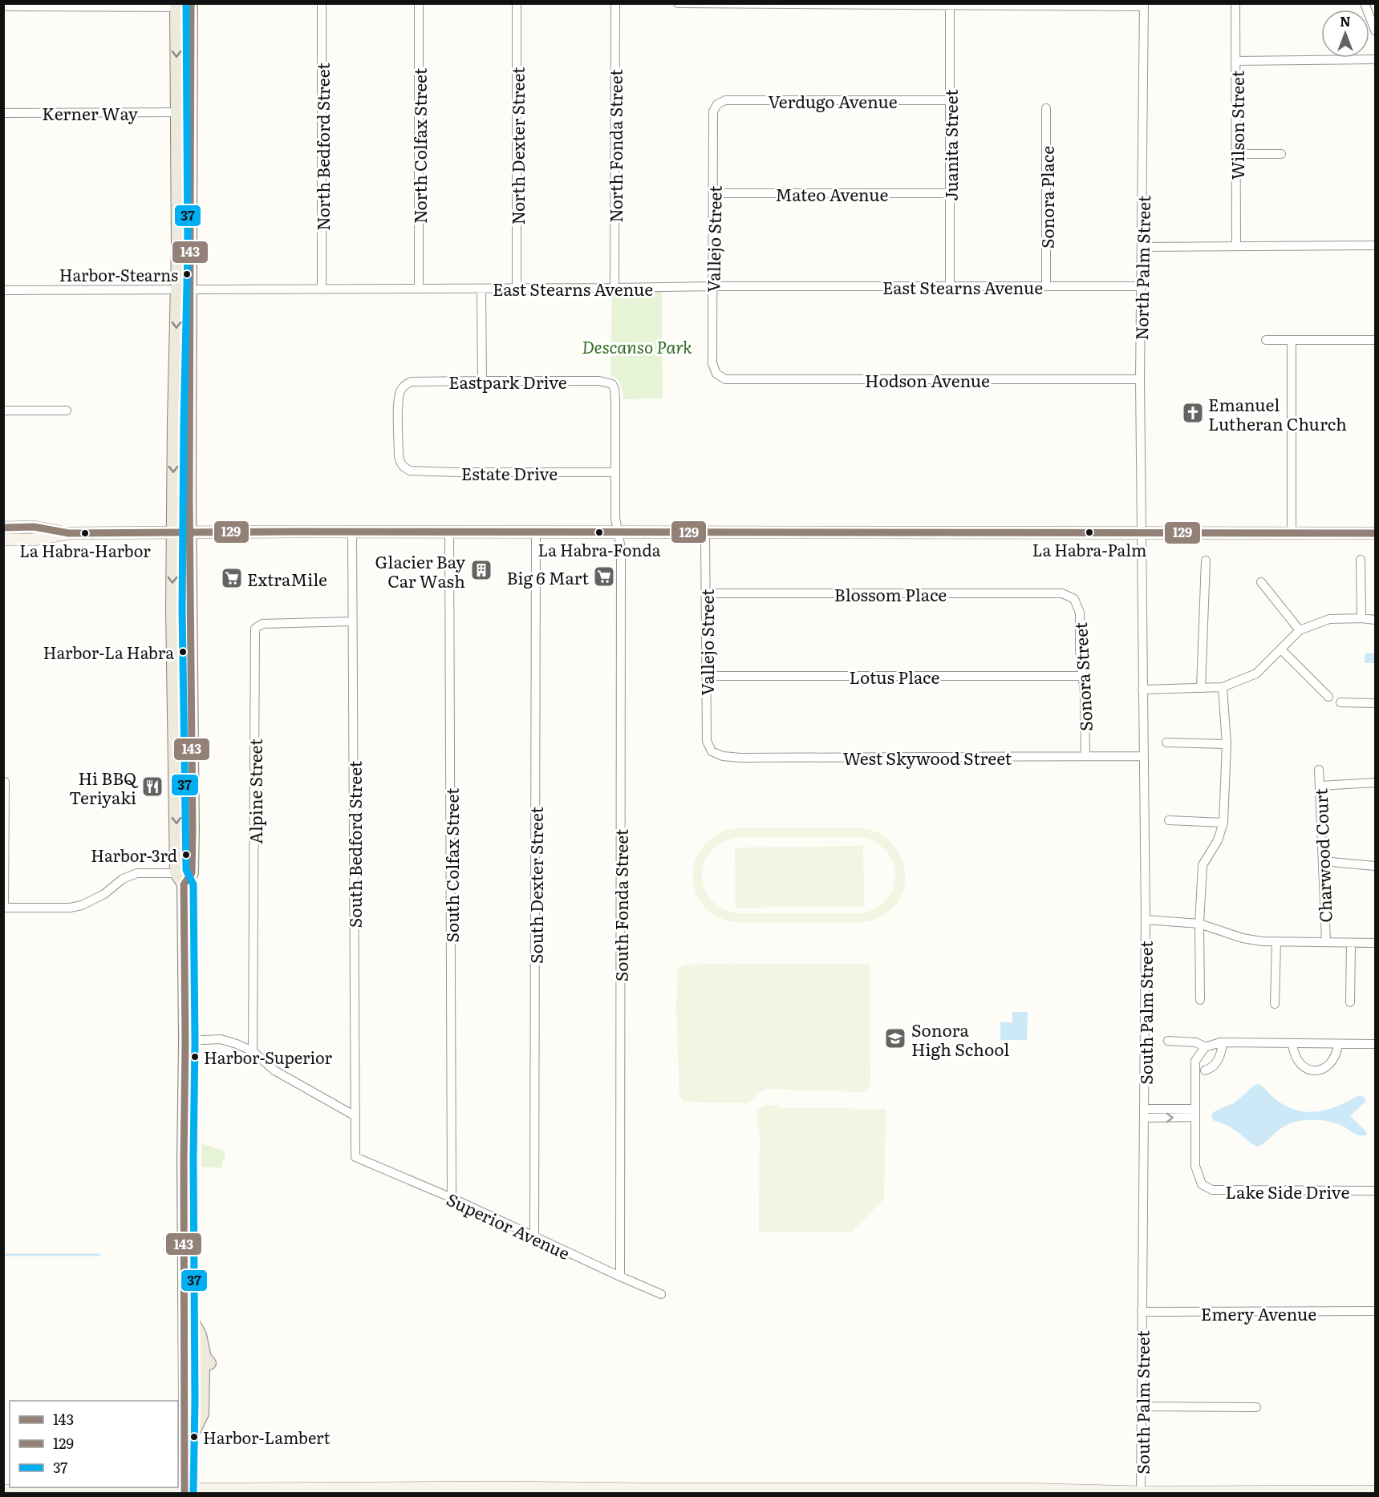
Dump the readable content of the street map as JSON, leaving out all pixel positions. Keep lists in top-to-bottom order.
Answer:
{
  "streets": {
    "street": [
      "Verdugo Avenue",
      "Kerner Way",
      "Wilson Street",
      "Juanita Street",
      "North Colfax Street",
      "North Dexter Street",
      "North Fonda Street",
      "North Bedford Street",
      "Mateo Avenue",
      "Sonora Place",
      "Vallejo Street",
      "North Palm Street",
      "East Stearns Avenue",
      "Hodson Avenue",
      "Eastpark Drive",
      "Estate Drive",
      "Blossom Place",
      "Lotus Place",
      "Sonora Street",
      "West Skywood Street",
      "Alpine Street",
      "South Bedford Street",
      "Charwood Court",
      "South Colfax Street",
      "South Dexter Street",
      "South Fonda Street",
      "South Palm Street",
      "Lake Side Drive",
      "Superior Avenue",
      "Emery Avenue"
    ]
  },
  "crossings": [
    ["Verdugo Avenue", "Juanita Street"],
    ["Verdugo Avenue", "Vallejo Street"],
    ["Juanita Street", "Mateo Avenue"],
    ["Juanita Street", "East Stearns Avenue"],
    ["North Colfax Street", "East Stearns Avenue"],
    ["North Dexter Street", "East Stearns Avenue"],
    ["North Fonda Street", "East Stearns Avenue"],
    ["North Bedford Street", "East Stearns Avenue"],
    ["Mateo Avenue", "Vallejo Street"],
    ["Sonora Place", "East Stearns Avenue"],
    ["Vallejo Street", "East Stearns Avenue"],
    ["Vallejo Street", "Hodson Avenue"],
    ["Vallejo Street", "Blossom Place"],
    ["Vallejo Street", "Lotus Place"],
    ["Vallejo Street", "West Skywood Street"],
    ["North Palm Street", "East Stearns Avenue"],
    ["North Palm Street", "Hodson Avenue"],
    ["North Palm Street", "South Palm Street"],
    ["Eastpark Drive", "Estate Drive"],
    ["Blossom Place", "Sonora Street"],
    ["Lotus Place", "Sonora Street"],
    ["Sonora Street", "West Skywood Street"],
    ["West Skywood Street", "South Palm Street"],
    ["Alpine Street", "South Bedford Street"],
    ["South Bedford Street", "Superior Avenue"],
    ["South Colfax Street", "Superior Avenue"],
    ["South Dexter Street", "Superior Avenue"],
    ["South Fonda Street", "Superior Avenue"],
    ["South Palm Street", "Emery Avenue"]
  ],
  "parks": ["Descanso Park"],
  "places": {
    "other": [
      "Harbor-Stearns",
      "La Habra-Fonda",
      "La Habra-Palm",
      "La Habra-Harbor",
      "Harbor-La Habra",
      "Harbor-3rd",
      "Harbor-Superior",
      "Harbor-Lambert"
    ],
    "church": ["Emanuel Lutheran Church"],
    "building": ["Glacier Bay Car Wash"],
    "supermarket": ["Big 6 Mart", "ExtraMile"],
    "restaurant": ["Hi BBQ Teriyaki"],
    "school or university": ["Sonora High School"]
  },
  "lines": ["transit line 143", "transit line 37", "transit line 129"],
  "legend": ["143", "129", "37"],
  "north": "top"
}
